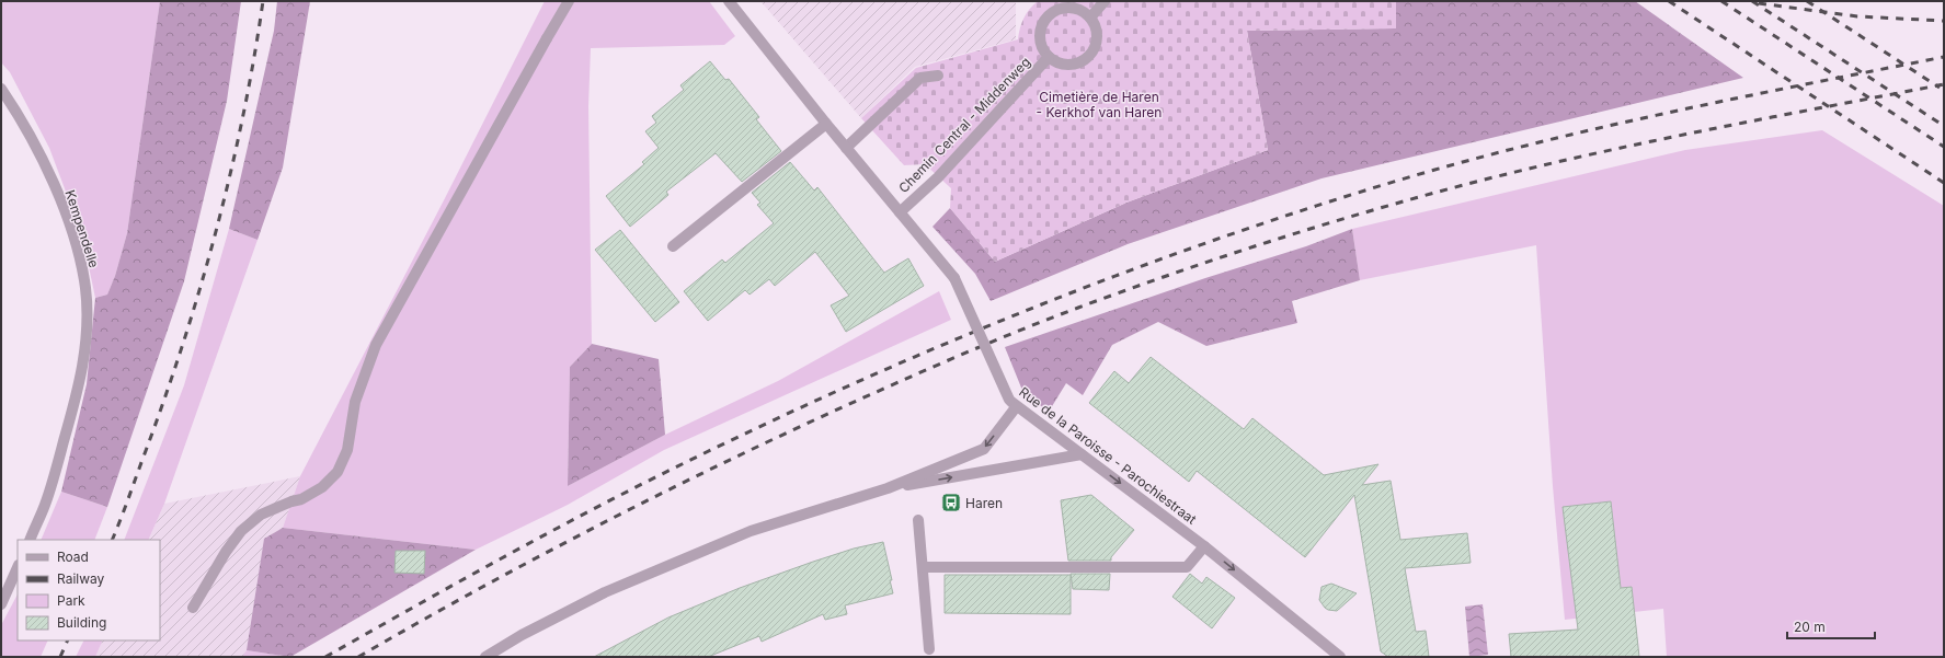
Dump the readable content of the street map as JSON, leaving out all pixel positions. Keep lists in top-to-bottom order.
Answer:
{
  "streets": {
    "street": ["Chemin Central - Middenweg", "Kempendelle", "Rue de la Paroisse - Parochiestraat"]
  },
  "crossings": [
    ["Chemin Central - Middenweg", "Rue de la Paroisse - Parochiestraat"]
  ],
  "one_way": ["Rue de la Paroisse - Parochiestraat"],
  "parks": ["Cimetière de Haren - Kerkhof van Haren"],
  "places": {
    "bus stop": ["Haren"]
  },
  "legend": [
    "Road",
    "Railway",
    "Park",
    "Building"
  ],
  "scale_bar": "20 m"
}
